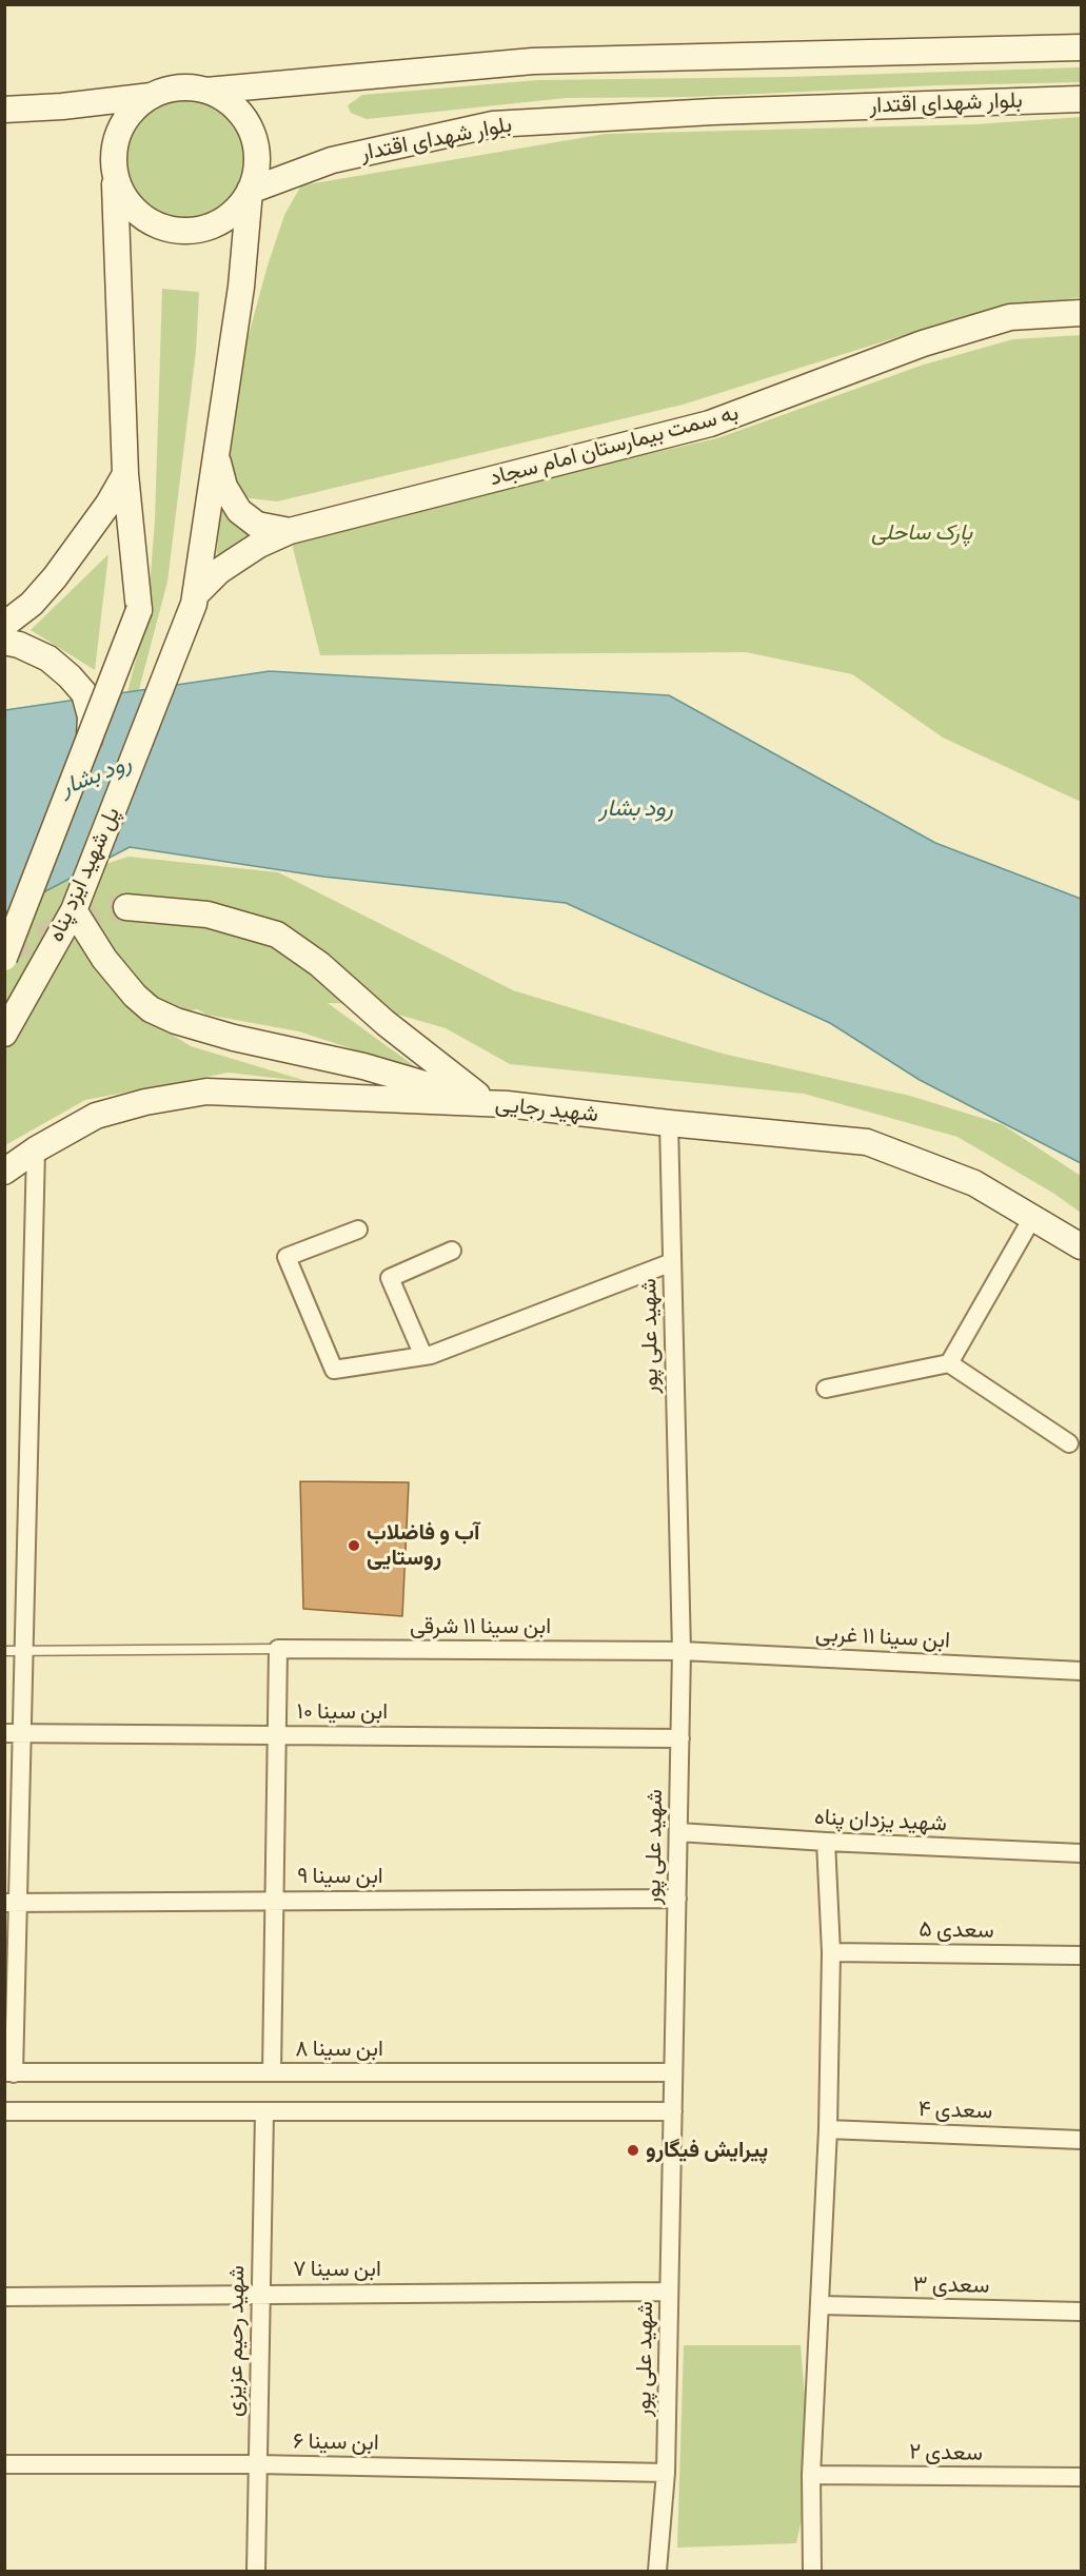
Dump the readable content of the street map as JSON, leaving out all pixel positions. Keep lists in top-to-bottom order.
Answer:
{
  "streets": {
    "street": [
      "بلوار شهدای اقتدار",
      "به سمت بیمارستان امام سجاد",
      "پل شهید ایزد پناه",
      "شهید رجایی",
      "شهید علی پور",
      "ابن سینا ۱۱ شرقی",
      "ابن سینا ۱۱ غربی",
      "ابن سینا ۱۰",
      "شهید یزدان پناه",
      "ابن سینا ۹",
      "سعدی ۵",
      "ابن سینا ۸",
      "سعدی ۴",
      "ابن سینا ۷",
      "سعدی ۳",
      "شهید رحیم عزیزی",
      "ابن سینا ۶",
      "سعدی ۲"
    ]
  },
  "crossings": [
    ["به سمت بیمارستان امام سجاد", "پل شهید ایزد پناه"],
    ["شهید رجایی", "شهید علی پور"],
    ["شهید علی پور", "ابن سینا ۱۱ شرقی"],
    ["شهید علی پور", "ابن سینا ۱۱ غربی"],
    ["شهید علی پور", "ابن سینا ۱۰"],
    ["شهید علی پور", "شهید یزدان پناه"],
    ["شهید علی پور", "ابن سینا ۹"],
    ["شهید علی پور", "ابن سینا ۸"],
    ["شهید علی پور", "ابن سینا ۷"],
    ["شهید علی پور", "ابن سینا ۶"],
    ["ابن سینا ۱۱ شرقی", "ابن سینا ۱۱ غربی"],
    ["ابن سینا ۷", "شهید رحیم عزیزی"],
    ["شهید رحیم عزیزی", "ابن سینا ۶"]
  ],
  "water": ["رود بشار"],
  "parks": ["پارک ساحلی"],
  "places": ["آب و فاضلاب روستایی", "پیرایش فیگارو"]
}
